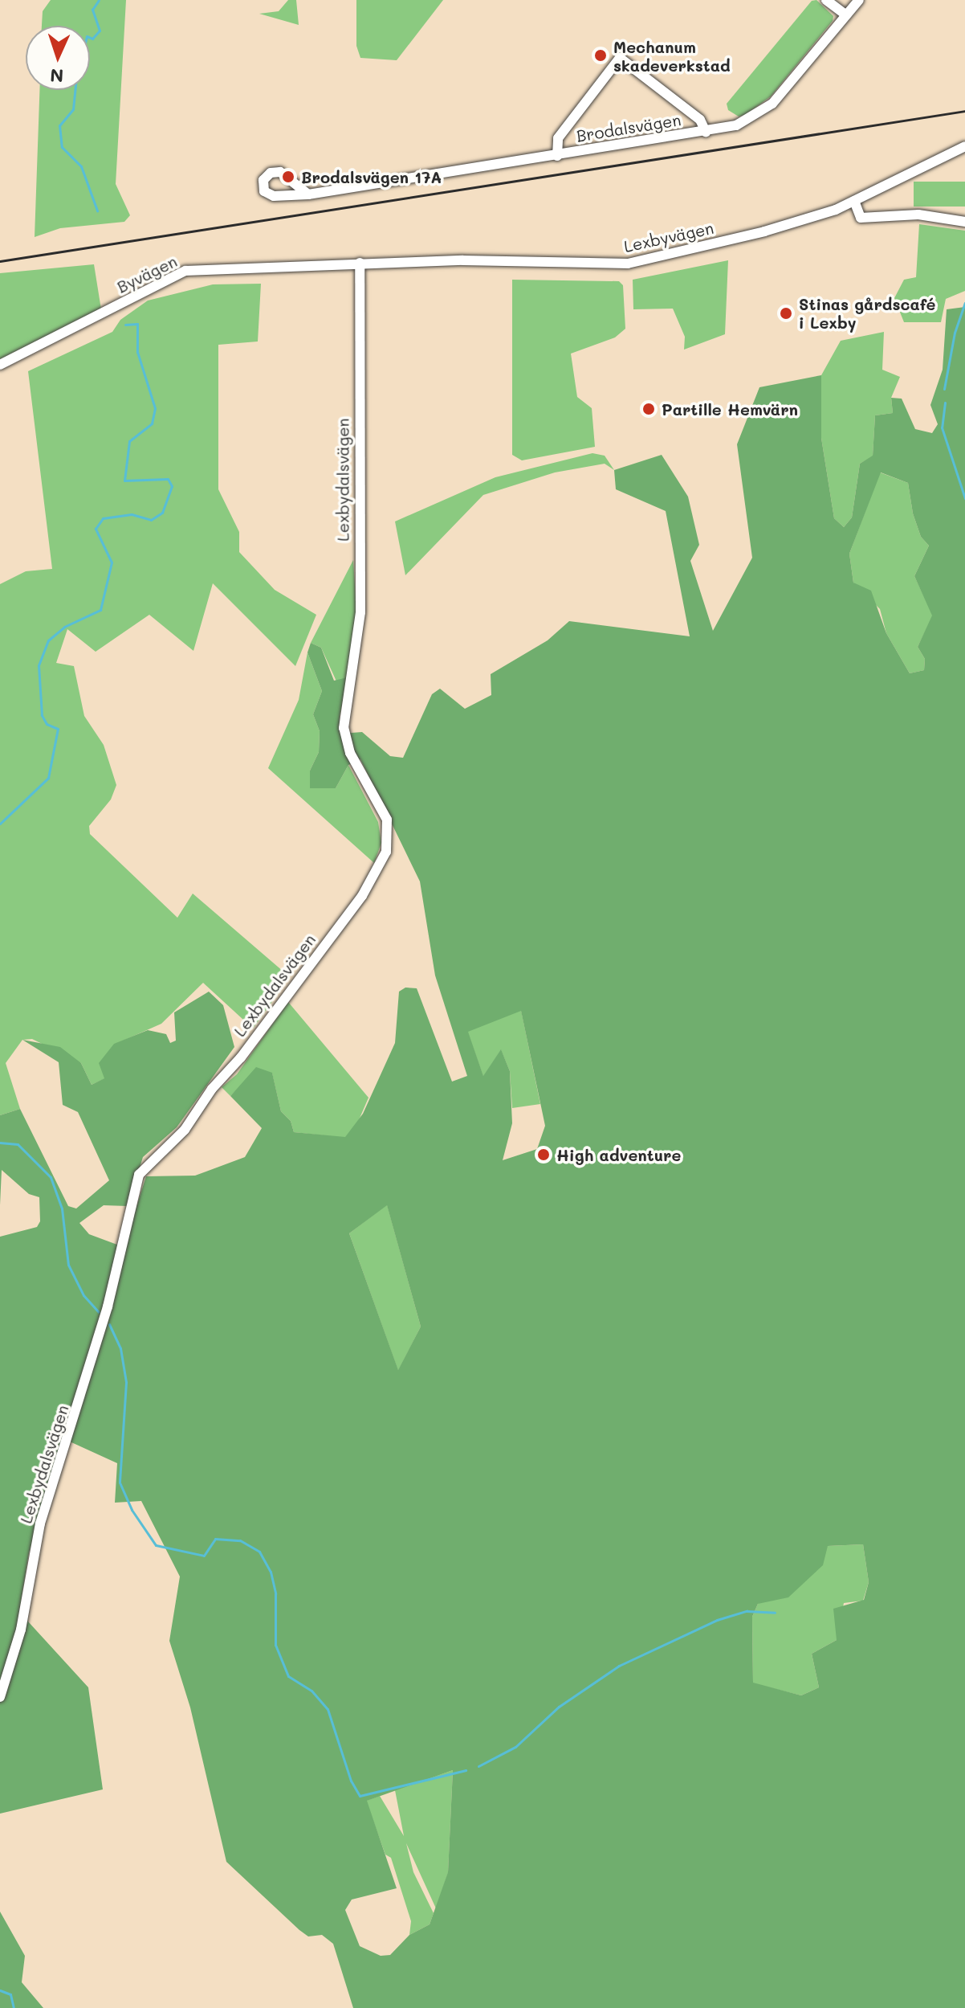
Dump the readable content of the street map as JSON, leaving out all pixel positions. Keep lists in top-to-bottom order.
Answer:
{
  "streets": {
    "street": [
      "Brodalsvägen",
      "Lexbyvägen",
      "Byvägen",
      "Lexbydalsvägen"
    ]
  },
  "crossings": [
    ["Lexbyvägen", "Byvägen"],
    ["Lexbyvägen", "Lexbydalsvägen"],
    ["Byvägen", "Lexbydalsvägen"]
  ],
  "places": [
    "Mechanum skadeverkstad",
    "Brodalsvägen 17A",
    "Stinas gårdscafé i Lexby",
    "Partille Hemvärn",
    "High adventure"
  ],
  "north": "bottom"
}
